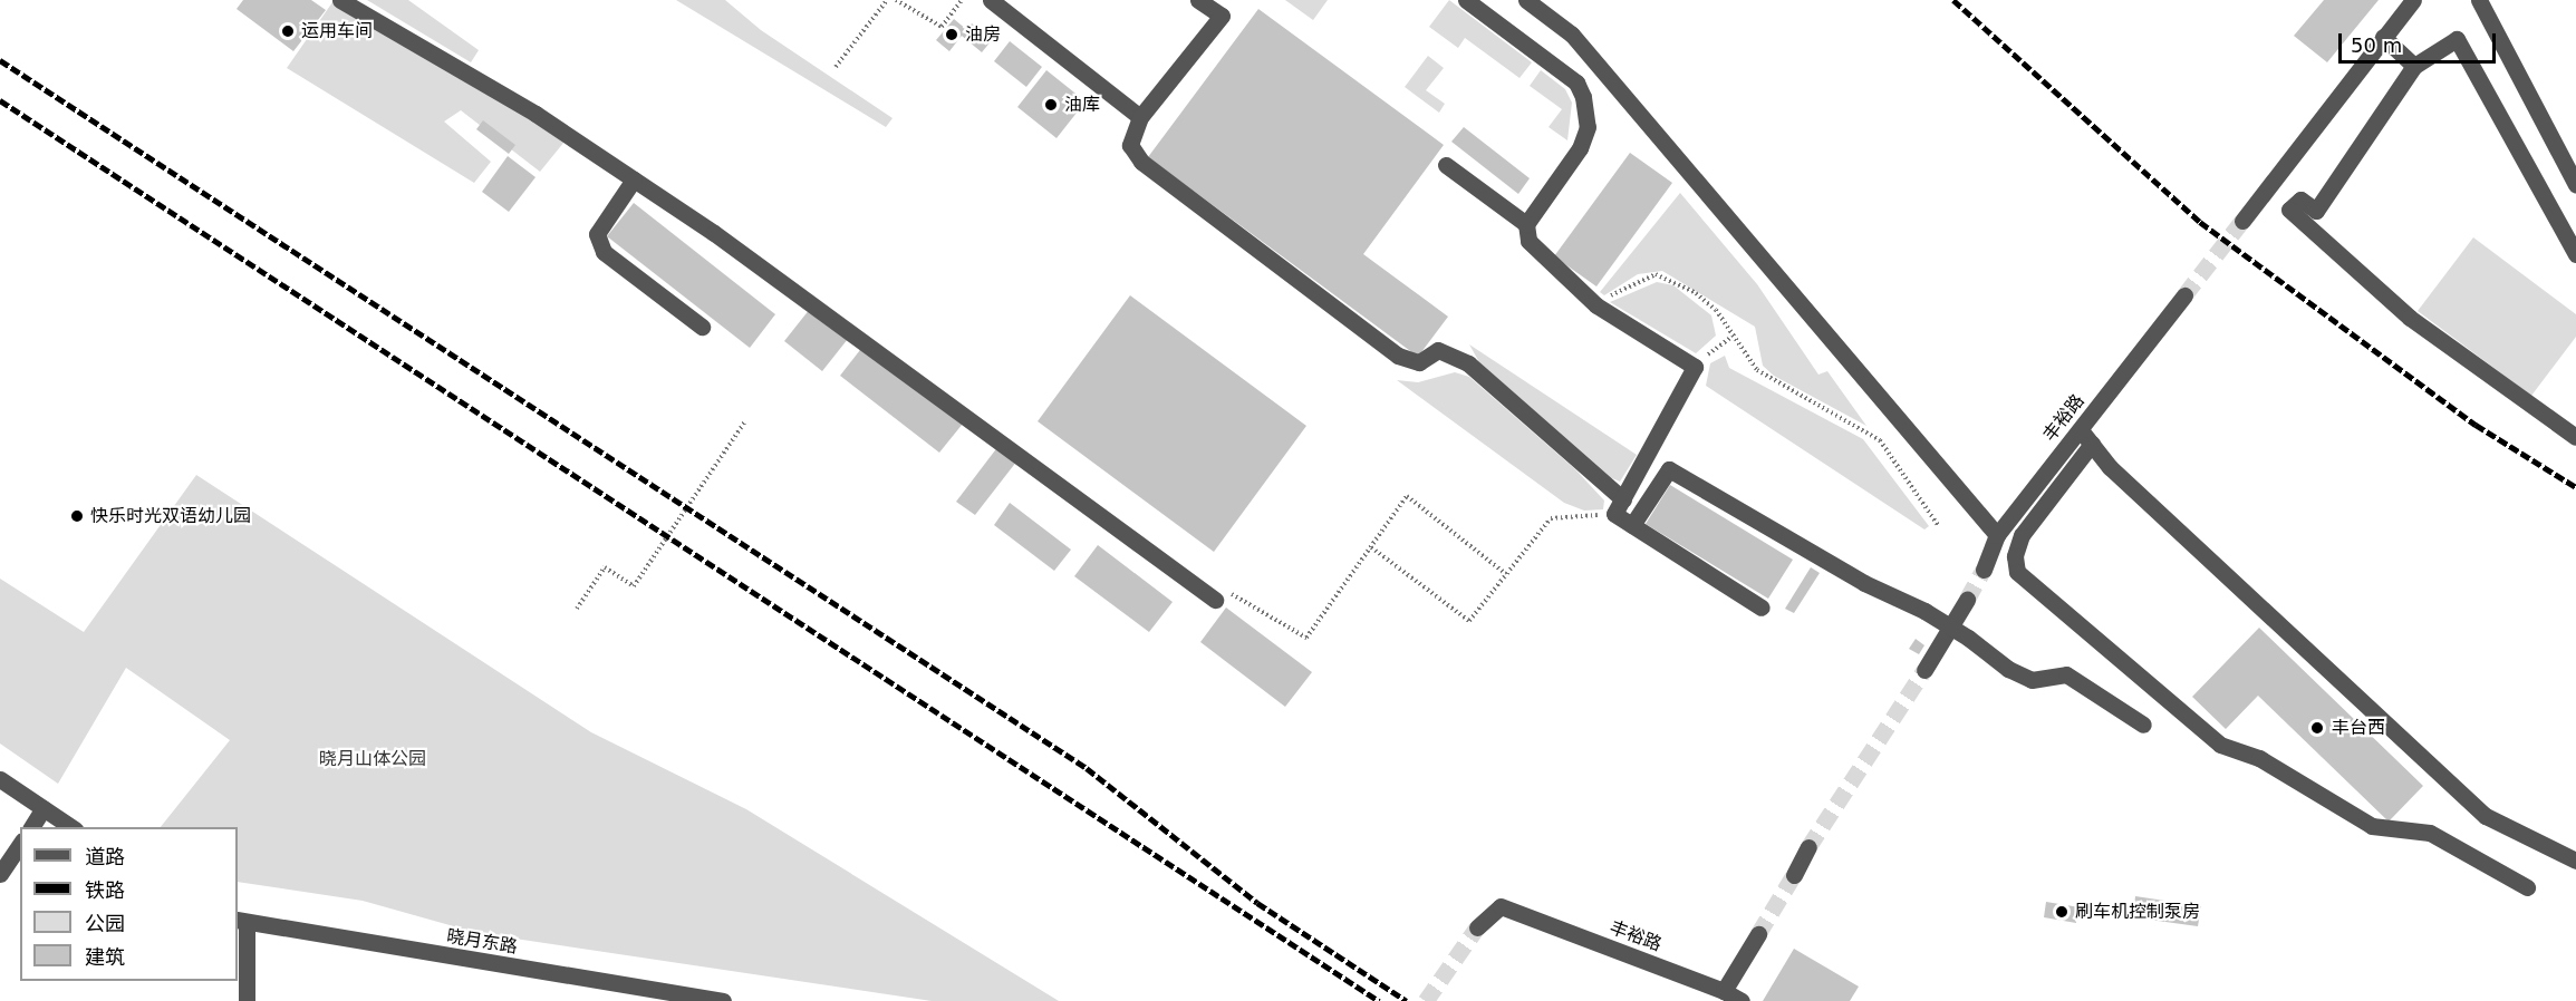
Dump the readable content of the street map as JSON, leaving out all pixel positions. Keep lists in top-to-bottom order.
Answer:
{
  "streets": {
    "street": ["丰裕路", "晓月东路"]
  },
  "parks": ["晓月山体公园"],
  "places": [
    "运用车间",
    "油房",
    "油库",
    "快乐时光双语幼儿园",
    "丰台西",
    "刷车机控制泵房"
  ],
  "legend": [
    "道路",
    "铁路",
    "公园",
    "建筑"
  ],
  "scale_bar": "50 m"
}
